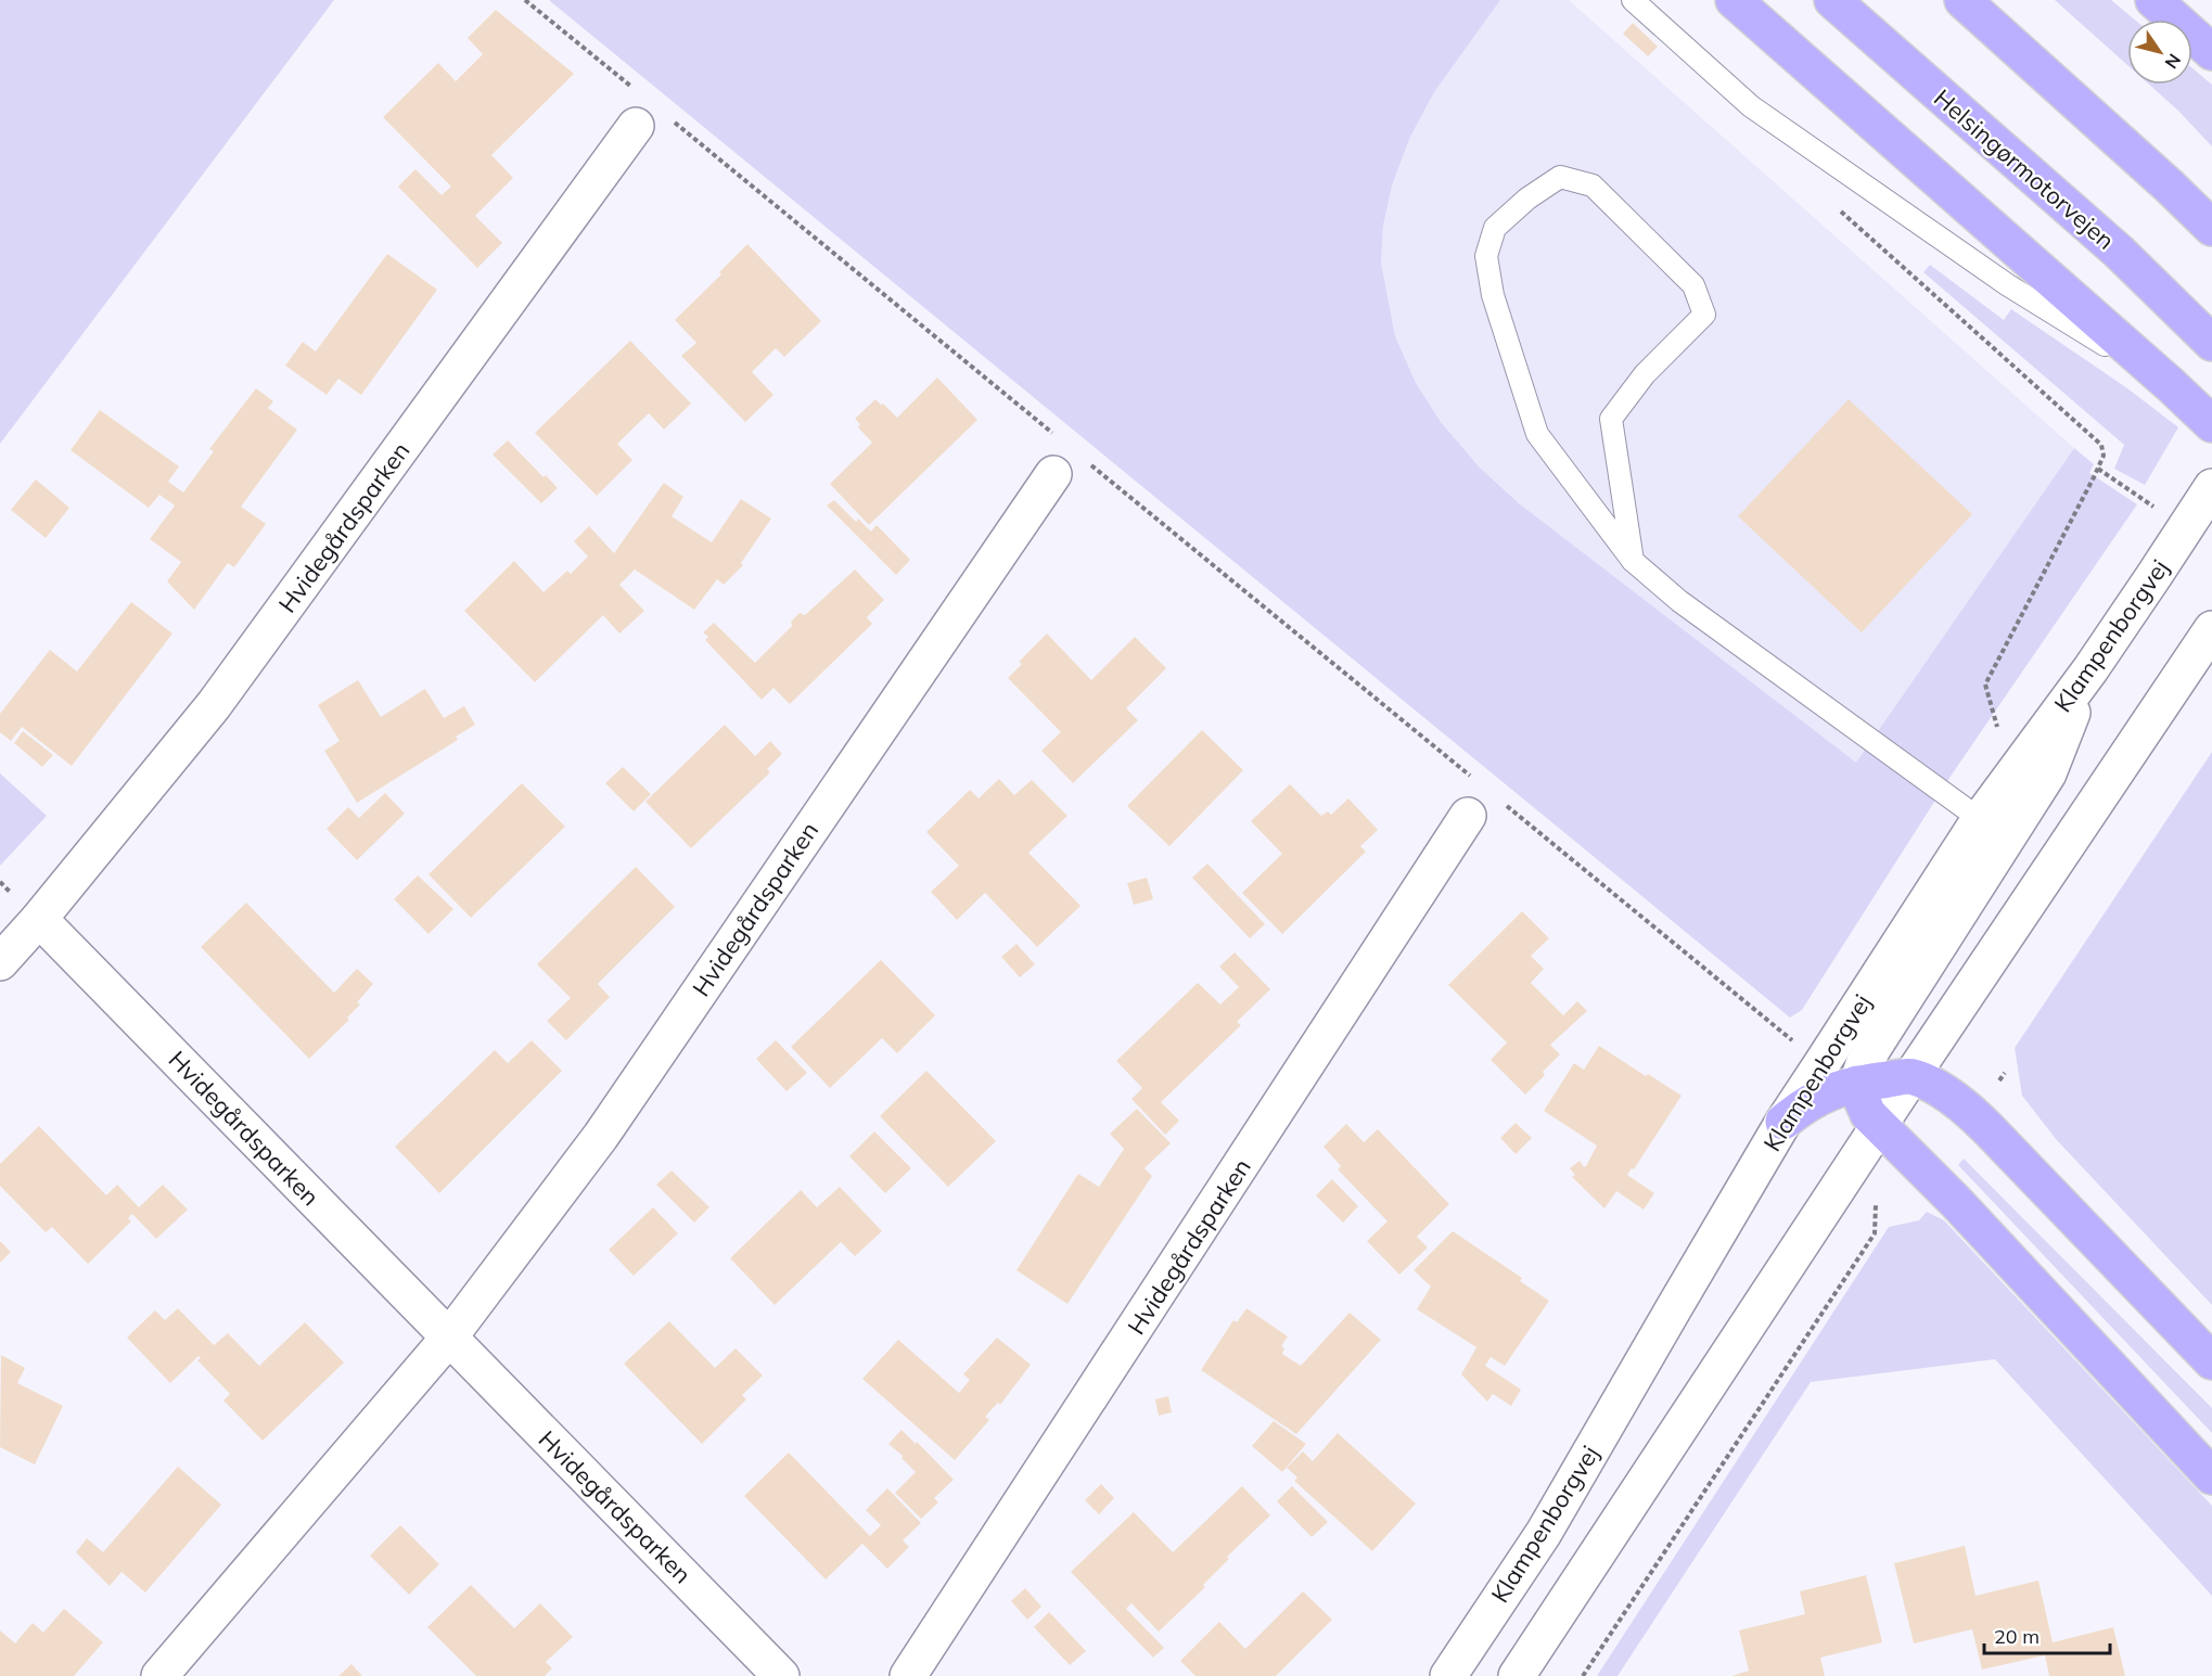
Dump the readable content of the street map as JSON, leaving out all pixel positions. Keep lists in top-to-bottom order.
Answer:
{
  "streets": {
    "highway": ["Helsingørmotorvejen"],
    "street": ["Hvidegårdsparken", "Klampenborgvej"]
  },
  "scale_bar": "20 m",
  "north": "bottom right"
}
